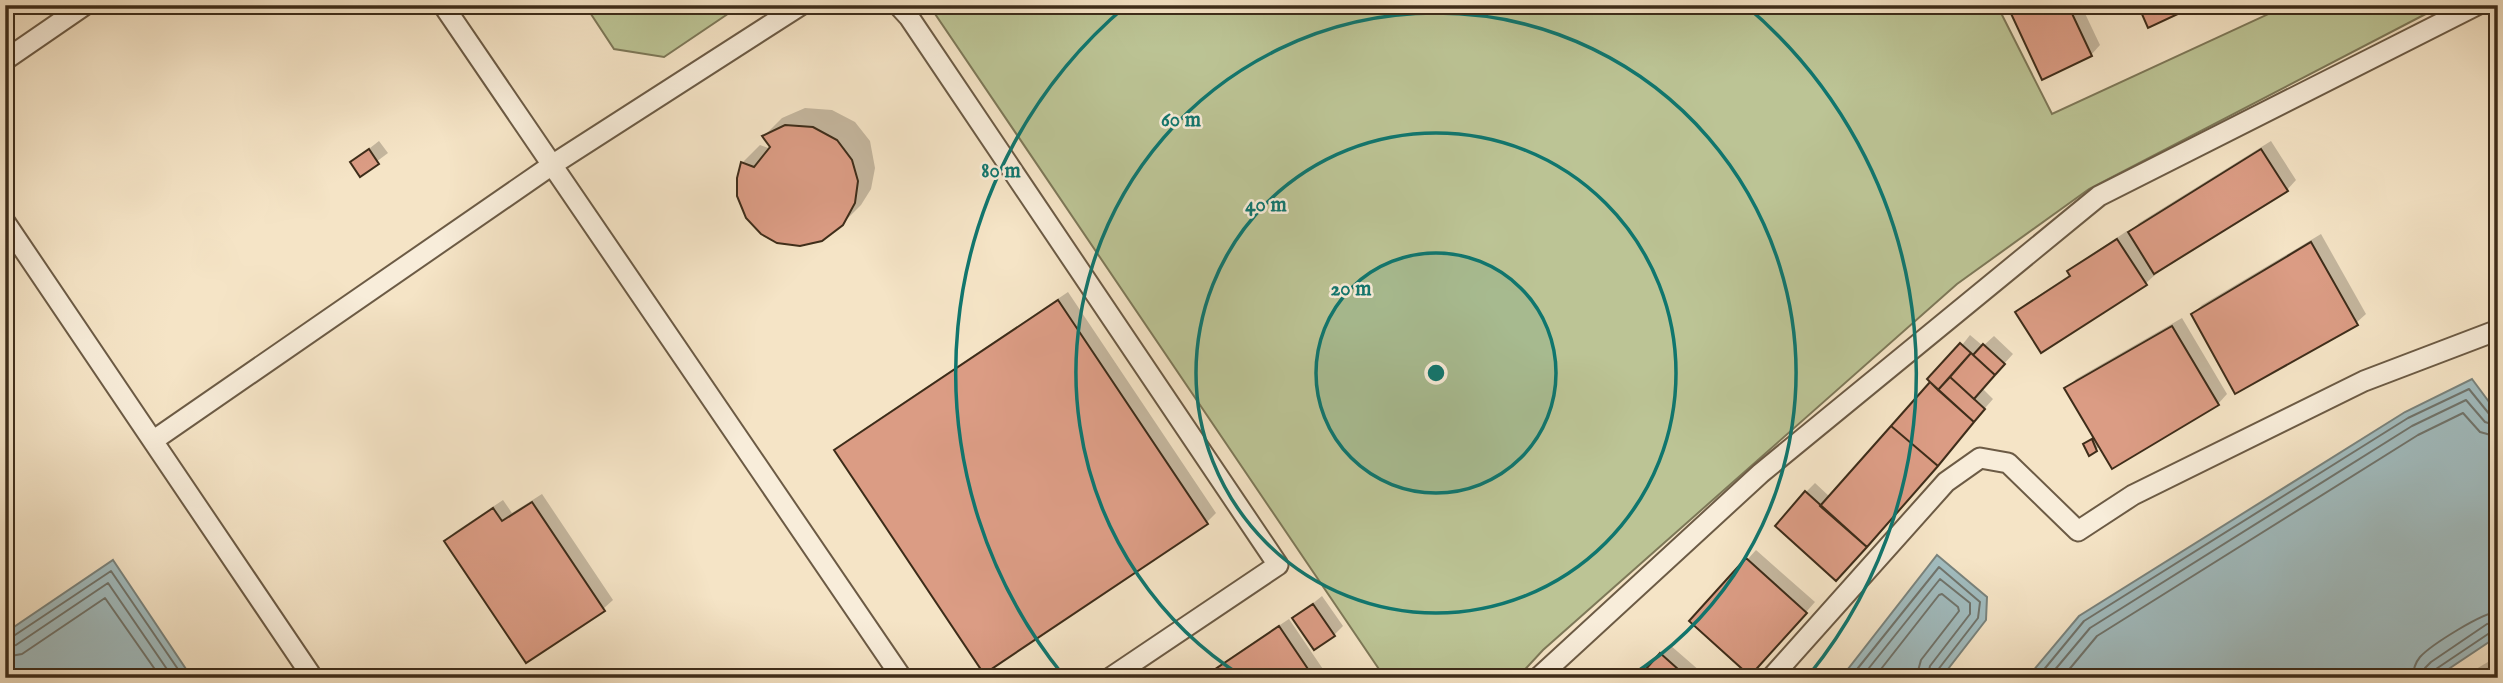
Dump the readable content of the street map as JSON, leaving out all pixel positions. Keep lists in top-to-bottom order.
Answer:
{
  "rings": [
    "60 m",
    "80 m",
    "40 m",
    "20 m"
  ]
}
